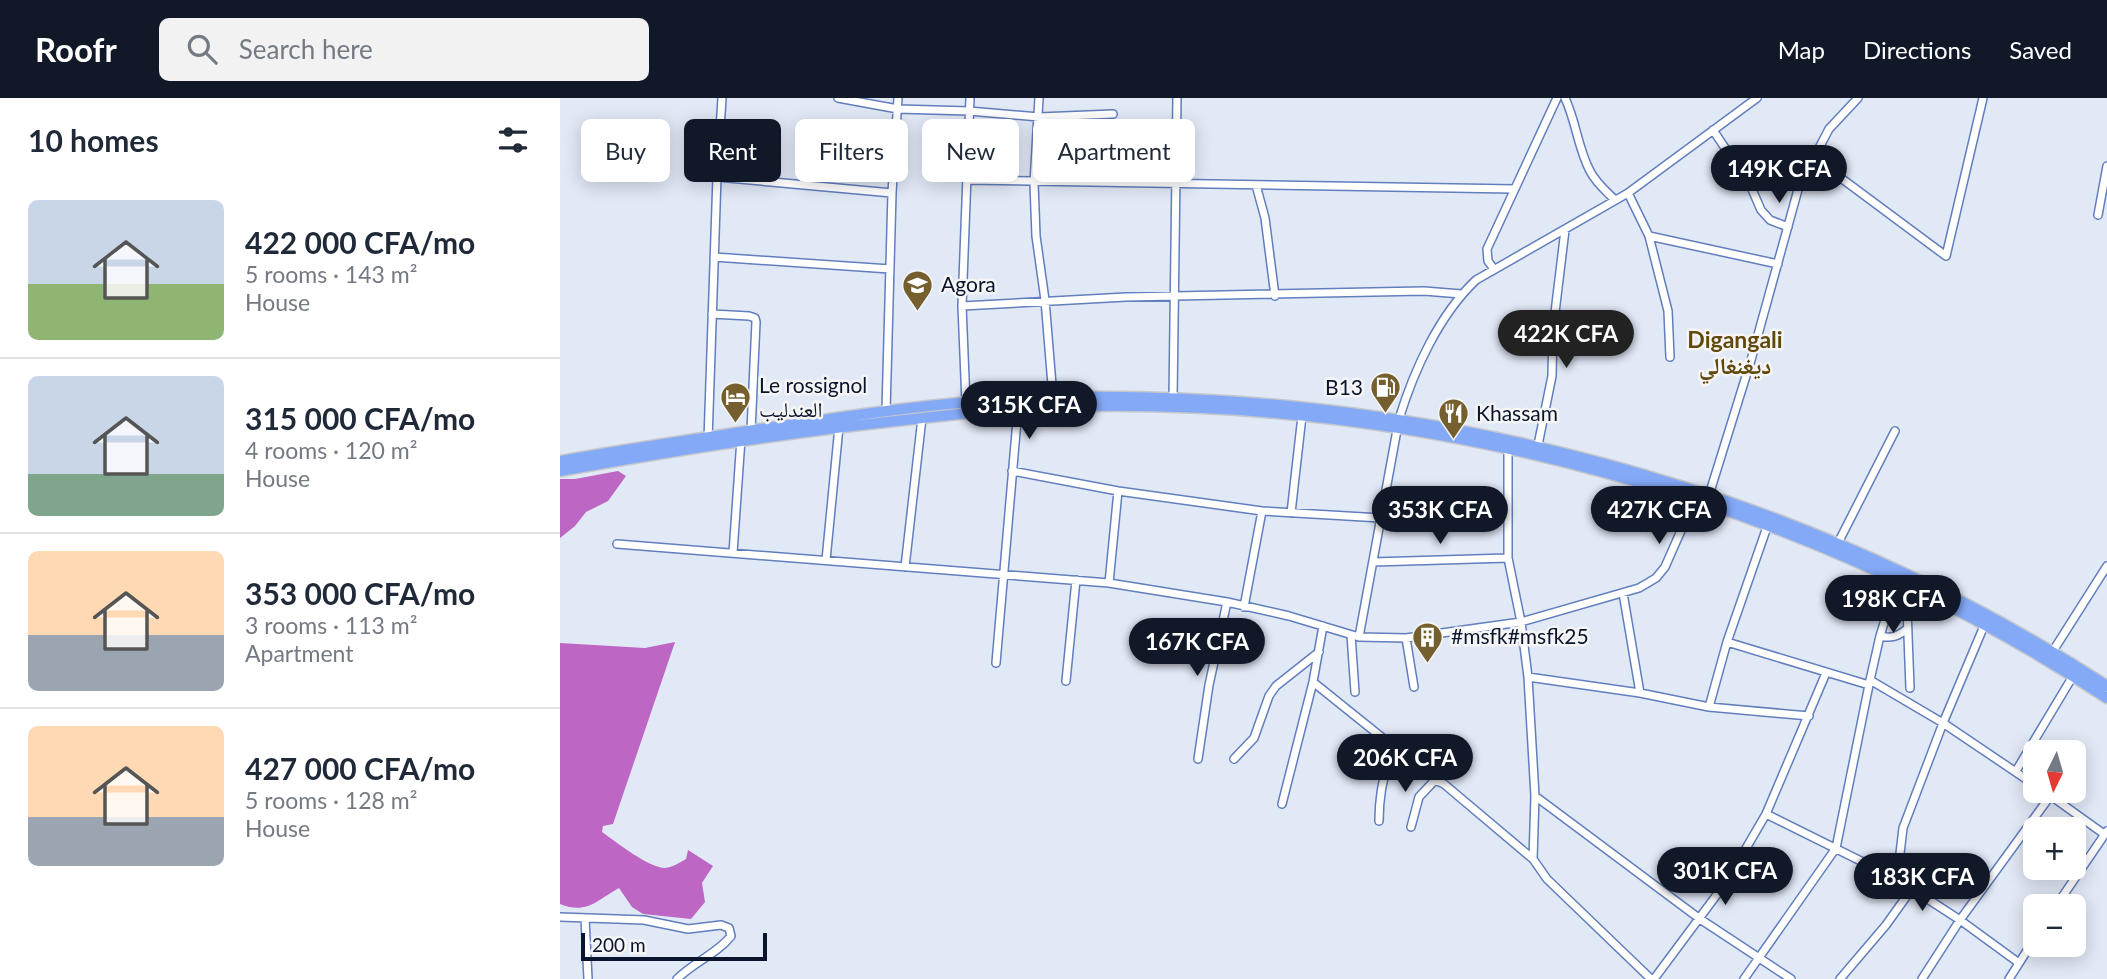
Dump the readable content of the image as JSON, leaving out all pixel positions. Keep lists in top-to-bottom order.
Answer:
{
  "districts": ["Digangali ديغنغالي"],
  "places": {
    "school or university": ["Agora"],
    "fuel station": ["B13"],
    "hotel": ["Le rossignol العندليب"],
    "restaurant": ["Khassam"],
    "building": ["#msfk#msfk25"]
  },
  "scale_bar": "200 m",
  "north": "bottom",
  "page": {
    "header": "Roofr",
    "search": "Search here",
    "nav": ["Map", "Directions", "Saved"],
    "heading": "10 homes",
    "chip": [
      "Buy",
      "Rent",
      "Filters",
      "New",
      "Apartment"
    ],
    "price": [
      "149K CFA",
      "422K CFA",
      "315K CFA",
      "353K CFA",
      "427K CFA",
      "198K CFA",
      "167K CFA",
      "206K CFA",
      "301K CFA",
      "183K CFA"
    ],
    "list": [
      {
        "name": "422 000 CFA/mo",
        "note": "5 rooms · 143 m² · House"
      },
      {
        "name": "315 000 CFA/mo",
        "note": "4 rooms · 120 m² · House"
      },
      {
        "name": "353 000 CFA/mo",
        "note": "3 rooms · 113 m² · Apartment"
      },
      {
        "name": "427 000 CFA/mo",
        "note": "5 rooms · 128 m² · House"
      }
    ],
    "map_buttons": ["+", "−"],
    "scale": "200 m"
  }
}
